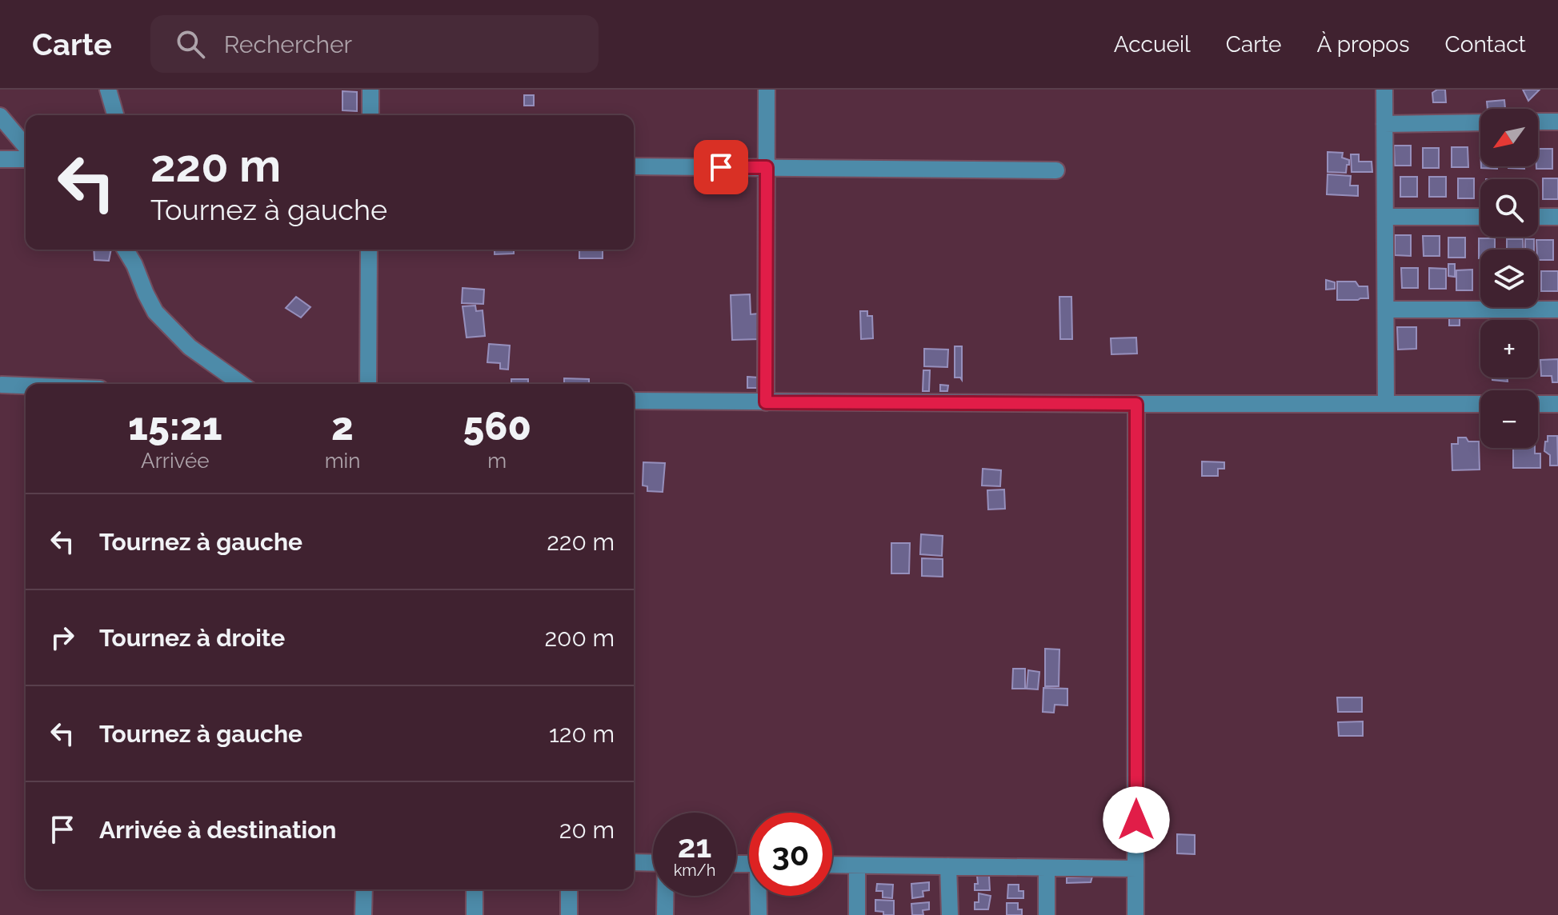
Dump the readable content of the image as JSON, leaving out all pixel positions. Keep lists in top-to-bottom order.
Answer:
{
  "north": "bottom left",
  "page": {
    "header": "Carte",
    "search": "Rechercher",
    "nav": [
      "Accueil",
      "Carte",
      "À propos",
      "Contact"
    ],
    "map_buttons": ["+", "−"],
    "turn": ["220 m", "Tournez à gauche"],
    "eta": [
      "15:21",
      "Arrivée",
      "2",
      "min",
      "560",
      "m"
    ],
    "list": [
      {
        "name": "Tournez à gauche",
        "value": "220 m"
      },
      {
        "name": "Tournez à droite",
        "value": "200 m"
      },
      {
        "name": "Tournez à gauche",
        "value": "120 m"
      },
      {
        "name": "Arrivée à destination",
        "value": "20 m"
      }
    ],
    "speed": "21 km/h",
    "limit": "30"
  }
}
